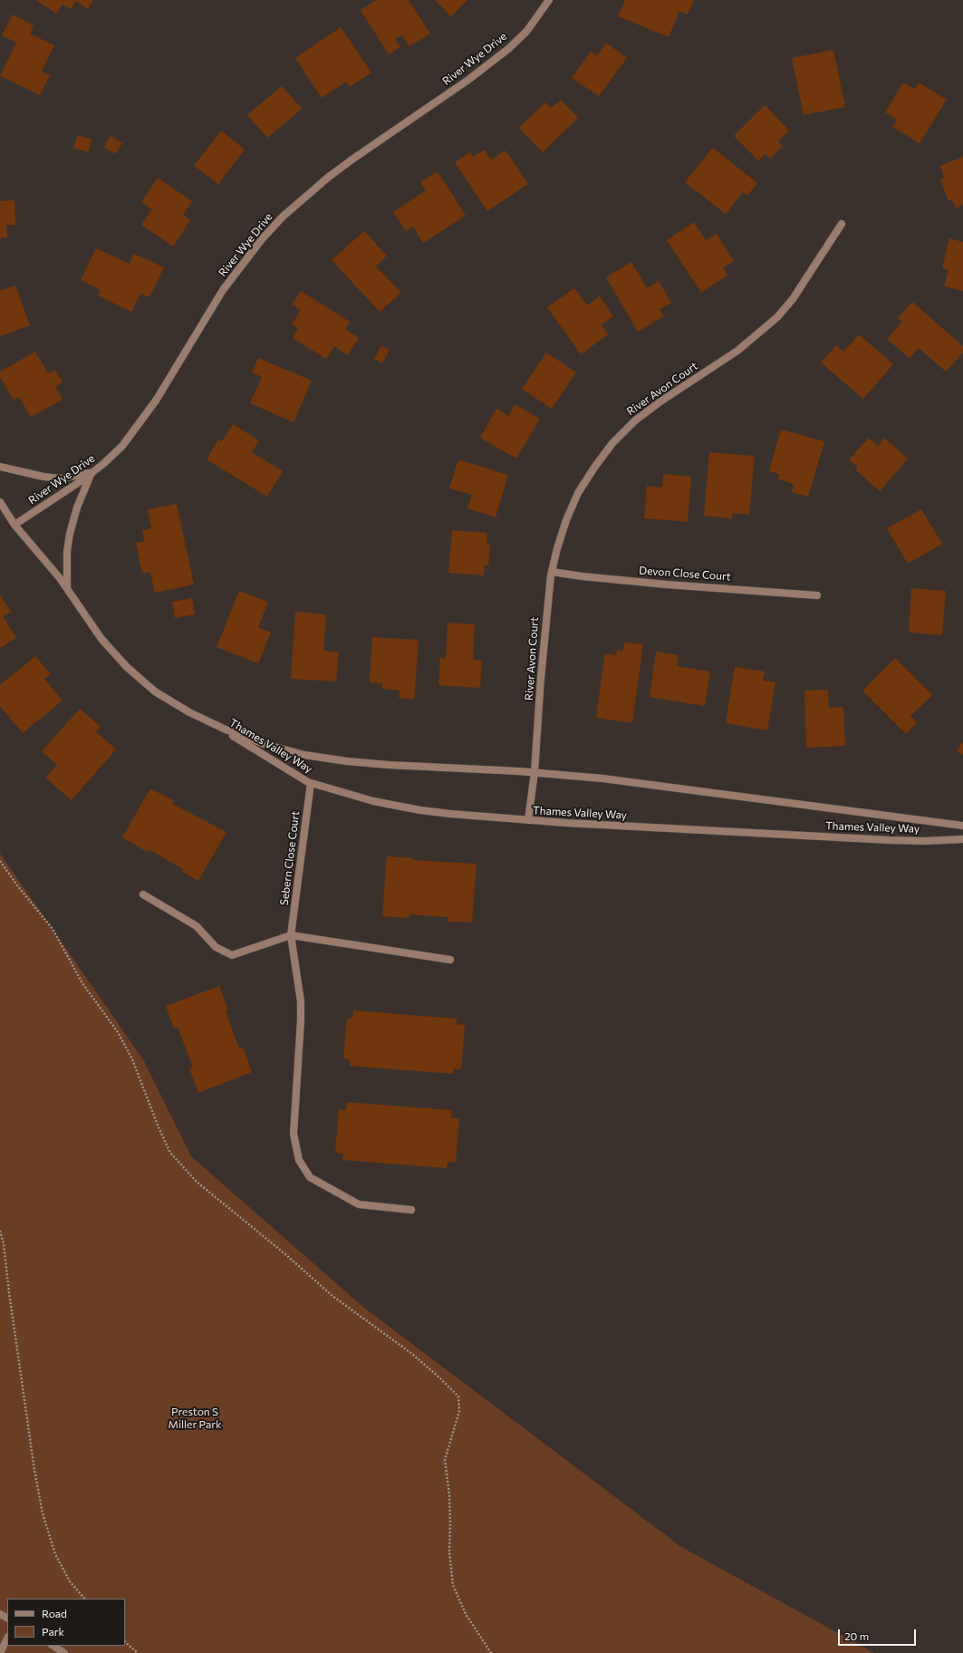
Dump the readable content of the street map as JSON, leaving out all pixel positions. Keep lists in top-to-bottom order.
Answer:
{
  "streets": {
    "street": [
      "River Wye Drive",
      "River Avon Court",
      "Devon Close Court",
      "Thames Valley Way",
      "Sebern Close Court"
    ]
  },
  "crossings": [
    ["River Wye Drive", "Thames Valley Way"],
    ["River Avon Court", "Devon Close Court"],
    ["River Avon Court", "Thames Valley Way"],
    ["Thames Valley Way", "Sebern Close Court"]
  ],
  "parks": ["Preston S Miller Park"],
  "legend": ["Road", "Park"],
  "scale_bar": "20 m"
}
